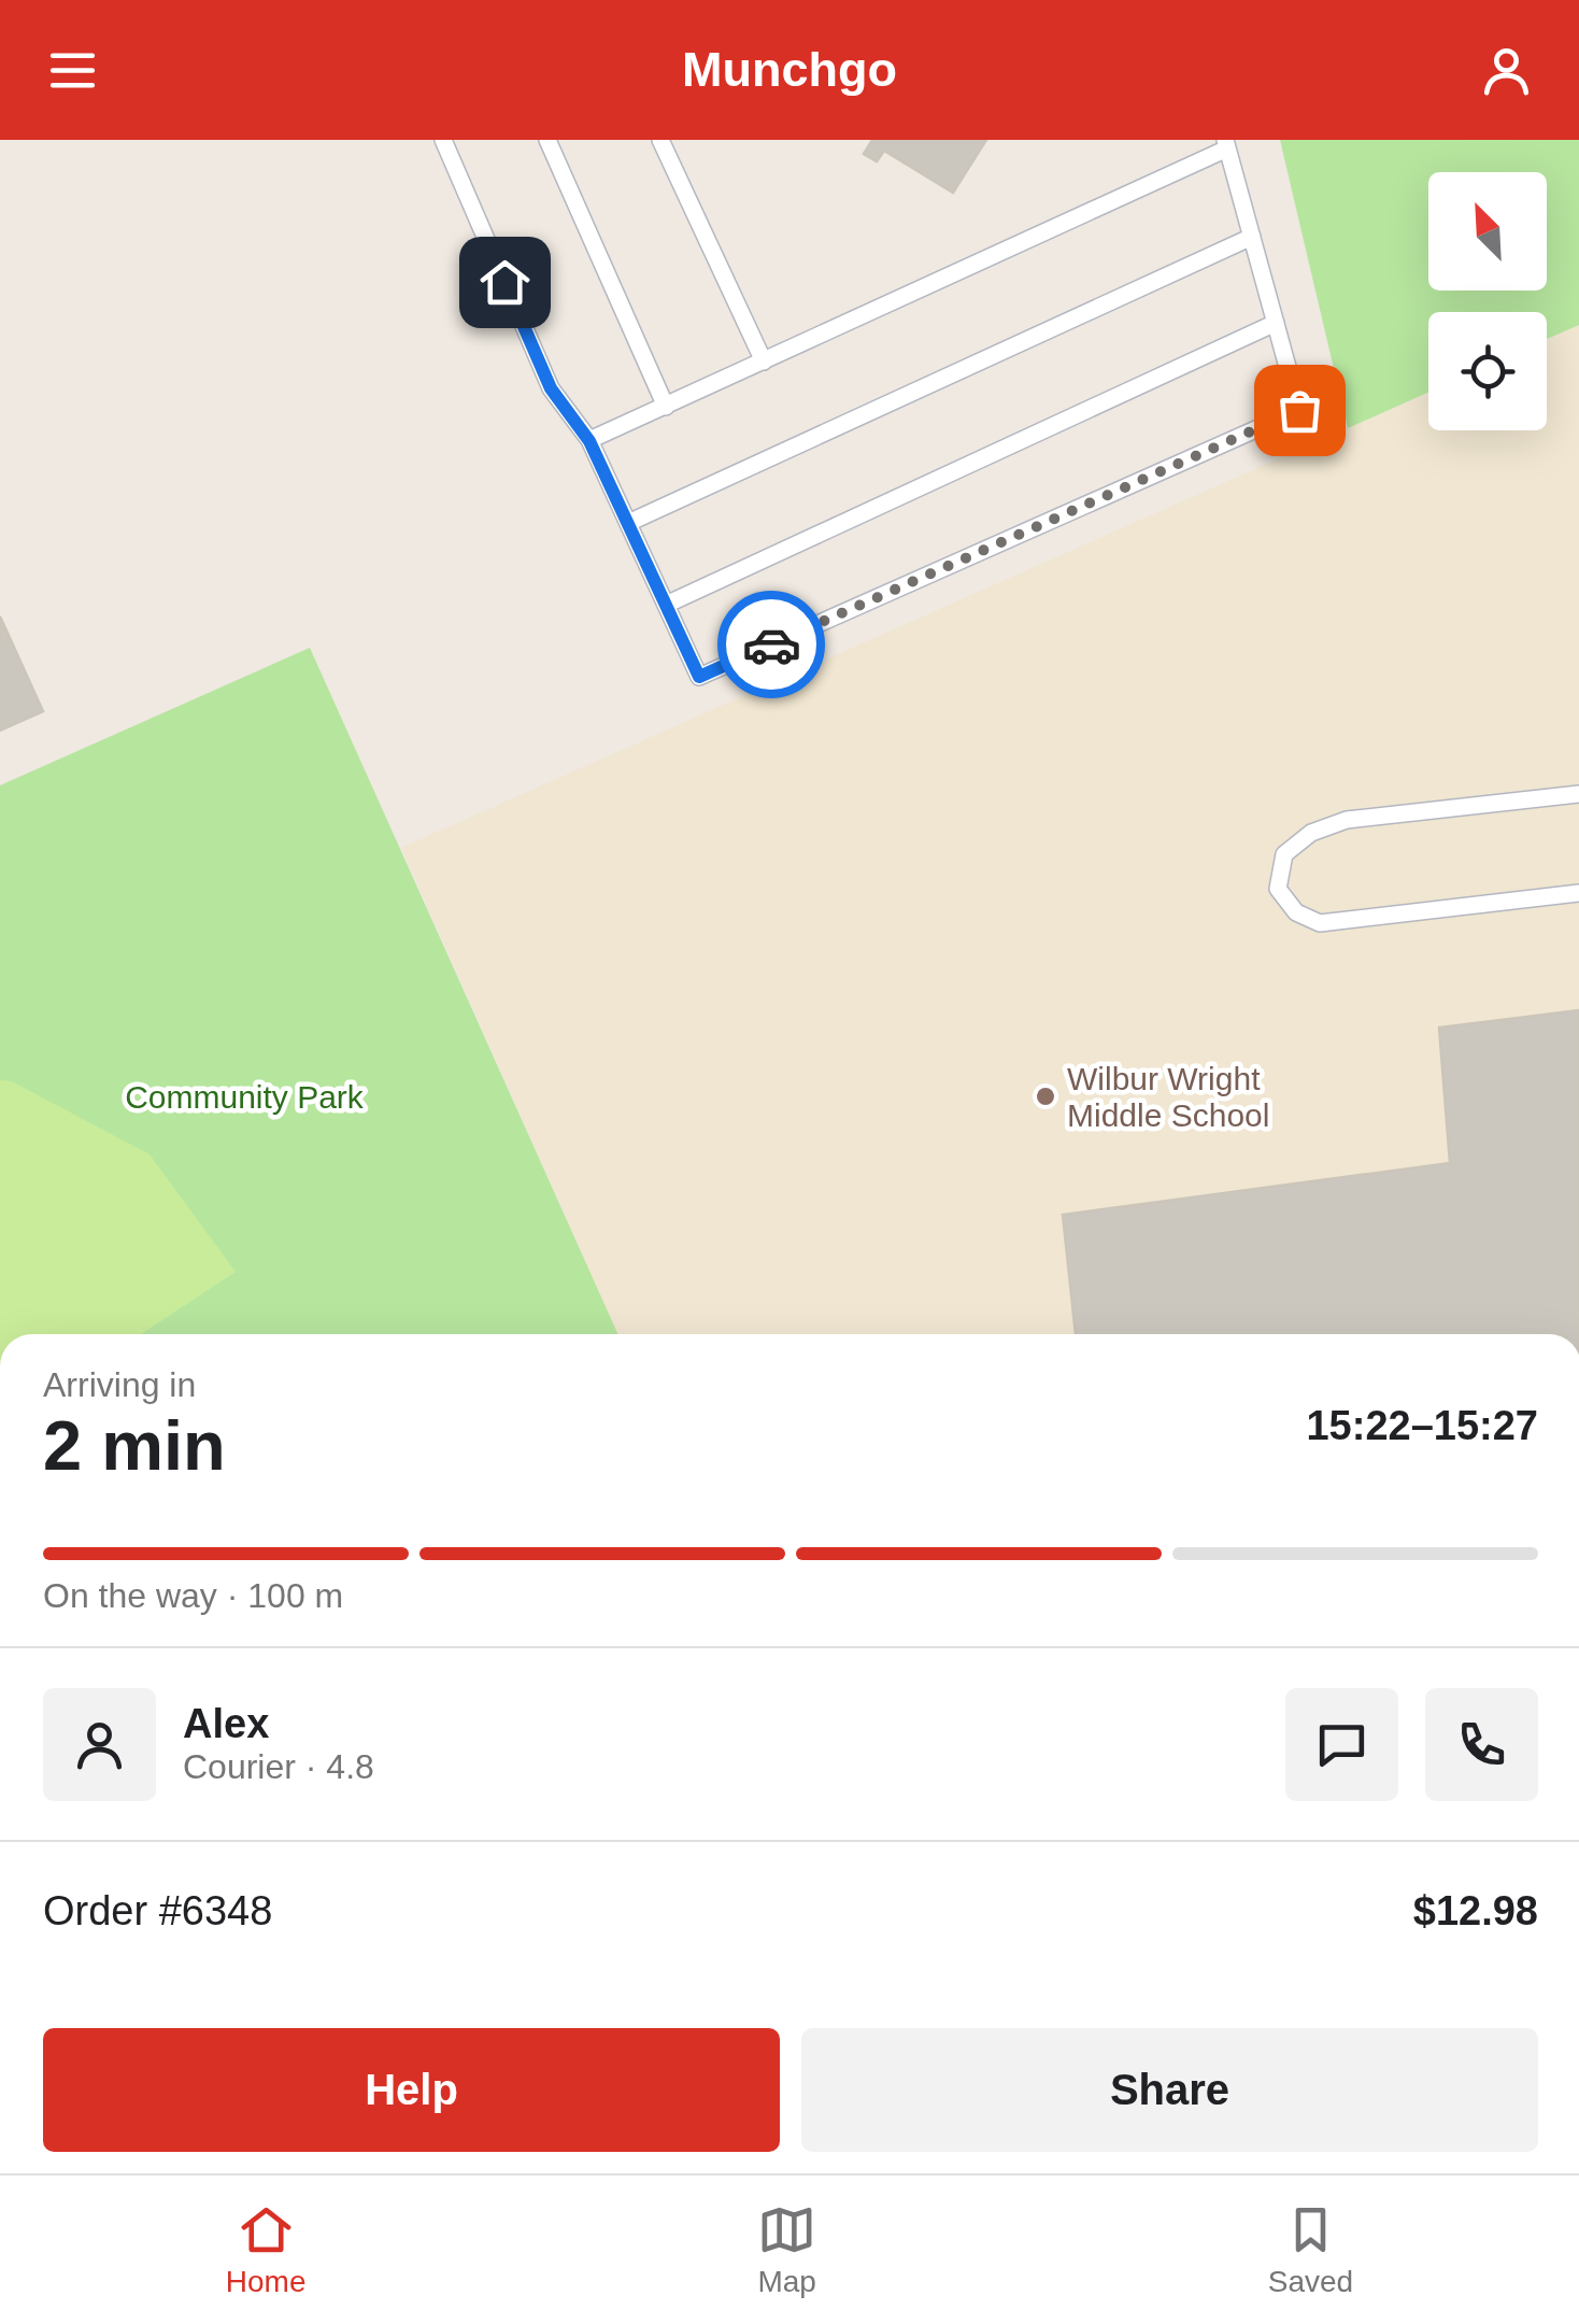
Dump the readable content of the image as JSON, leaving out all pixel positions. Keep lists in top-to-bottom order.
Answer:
{
  "parks": ["Community Park"],
  "places": ["Wilbur Wright Middle School"],
  "north": "top left",
  "page": {
    "header": "Munchgo",
    "heading": ["2 min", "Arriving in", "15:22–15:27"],
    "panel": [
      "Alex",
      "Courier · 4.8",
      "Order #6348",
      "$12.98"
    ],
    "bar": "On the way · 100 m",
    "buttons": ["Help", "Share"],
    "tabs": ["Home", "Map", "Saved"]
  }
}
